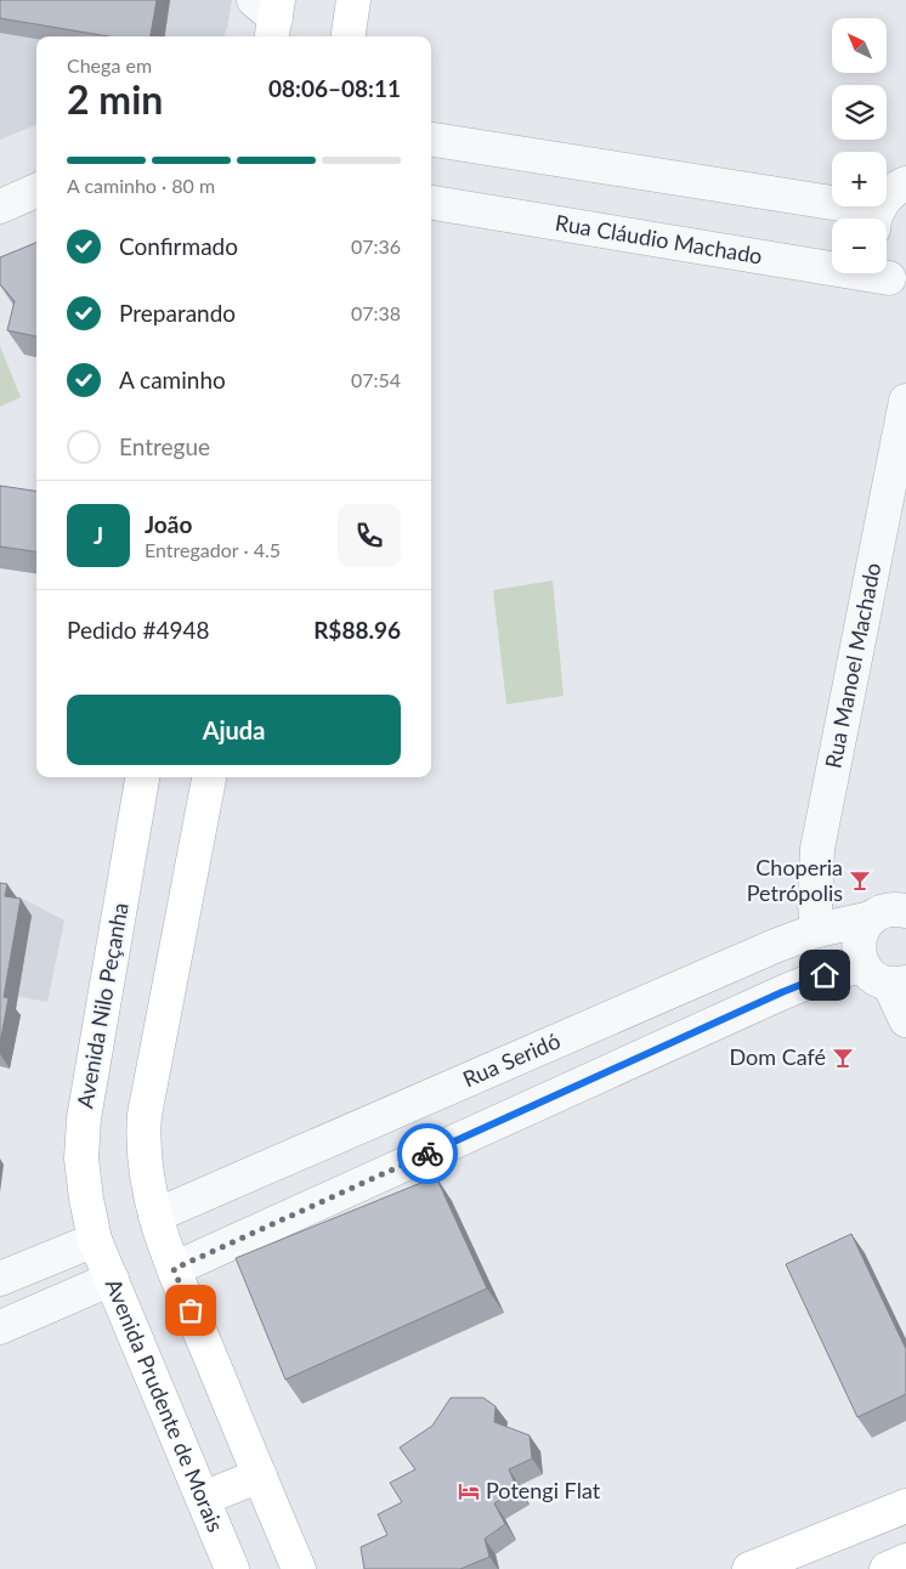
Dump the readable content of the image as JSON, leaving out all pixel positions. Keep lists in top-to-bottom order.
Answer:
{
  "streets": {
    "main road": ["Avenida Nilo Peçanha", "Avenida Prudente de Morais"],
    "street": ["Rua Cláudio Machado", "Rua Manoel Machado", "Rua Seridó"]
  },
  "crossings": [
    ["Rua Manoel Machado", "Rua Seridó"],
    ["Avenida Nilo Peçanha", "Avenida Prudente de Morais"]
  ],
  "places": {
    "bar": ["Choperia Petrópolis", "Dom Café"],
    "hotel": ["Potengi Flat"]
  },
  "north": "top left",
  "page": {
    "map_buttons": ["+", "−"],
    "heading": ["2 min", "Chega em", "08:06–08:11"],
    "panel": [
      "João",
      "Entregador · 4.5",
      "Pedido #4948",
      "R$88.96"
    ],
    "bar": "A caminho · 80 m",
    "list": [
      ["Confirmado", "07:36"],
      ["Preparando", "07:38"],
      ["A caminho", "07:54"],
      "Entregue"
    ],
    "round": "J",
    "buttons": "Ajuda"
  }
}
